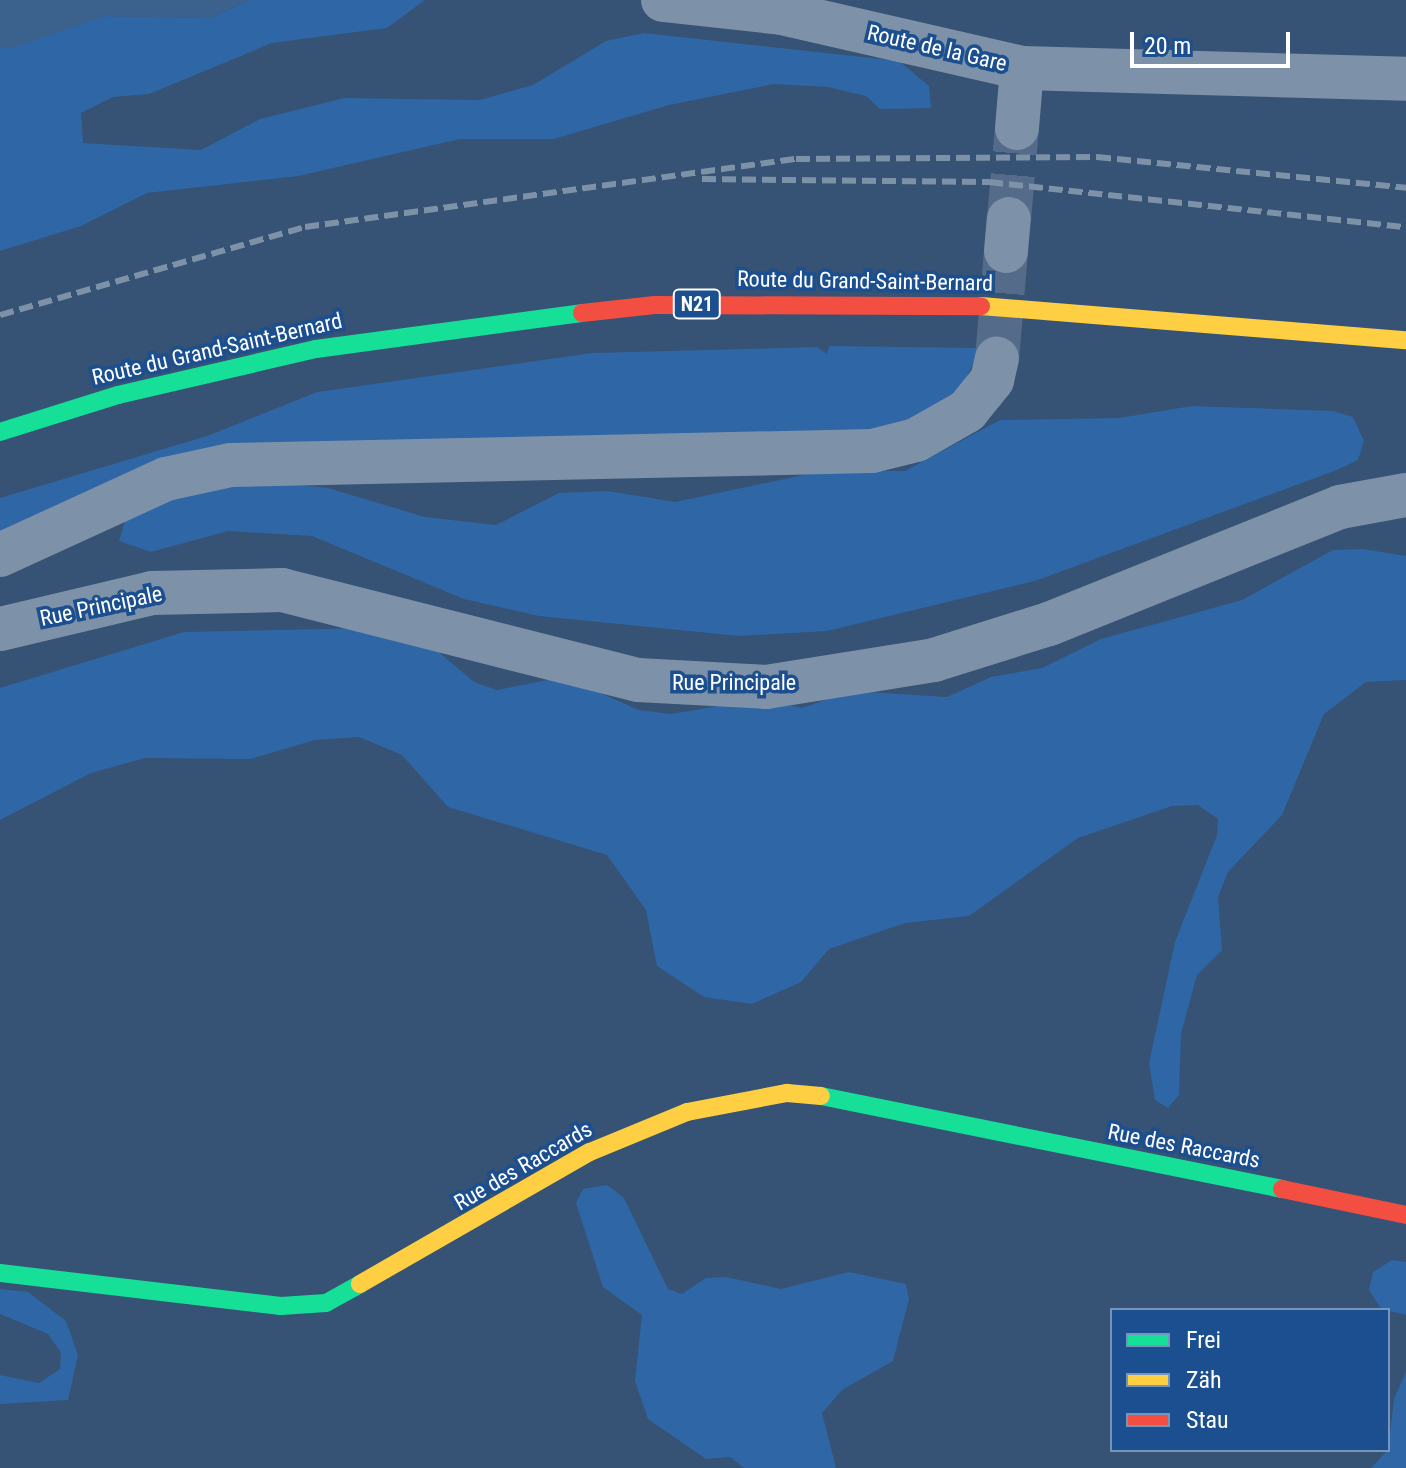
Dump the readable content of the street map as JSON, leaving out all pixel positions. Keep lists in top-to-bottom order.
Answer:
{
  "streets": {
    "street": [
      "Route de la Gare",
      "Route du Grand-Saint-Bernard",
      "N21",
      "Rue Principale",
      "Rue des Raccards"
    ]
  },
  "legend": ["Frei", "Zäh", "Stau"],
  "scale_bar": "20 m"
}
